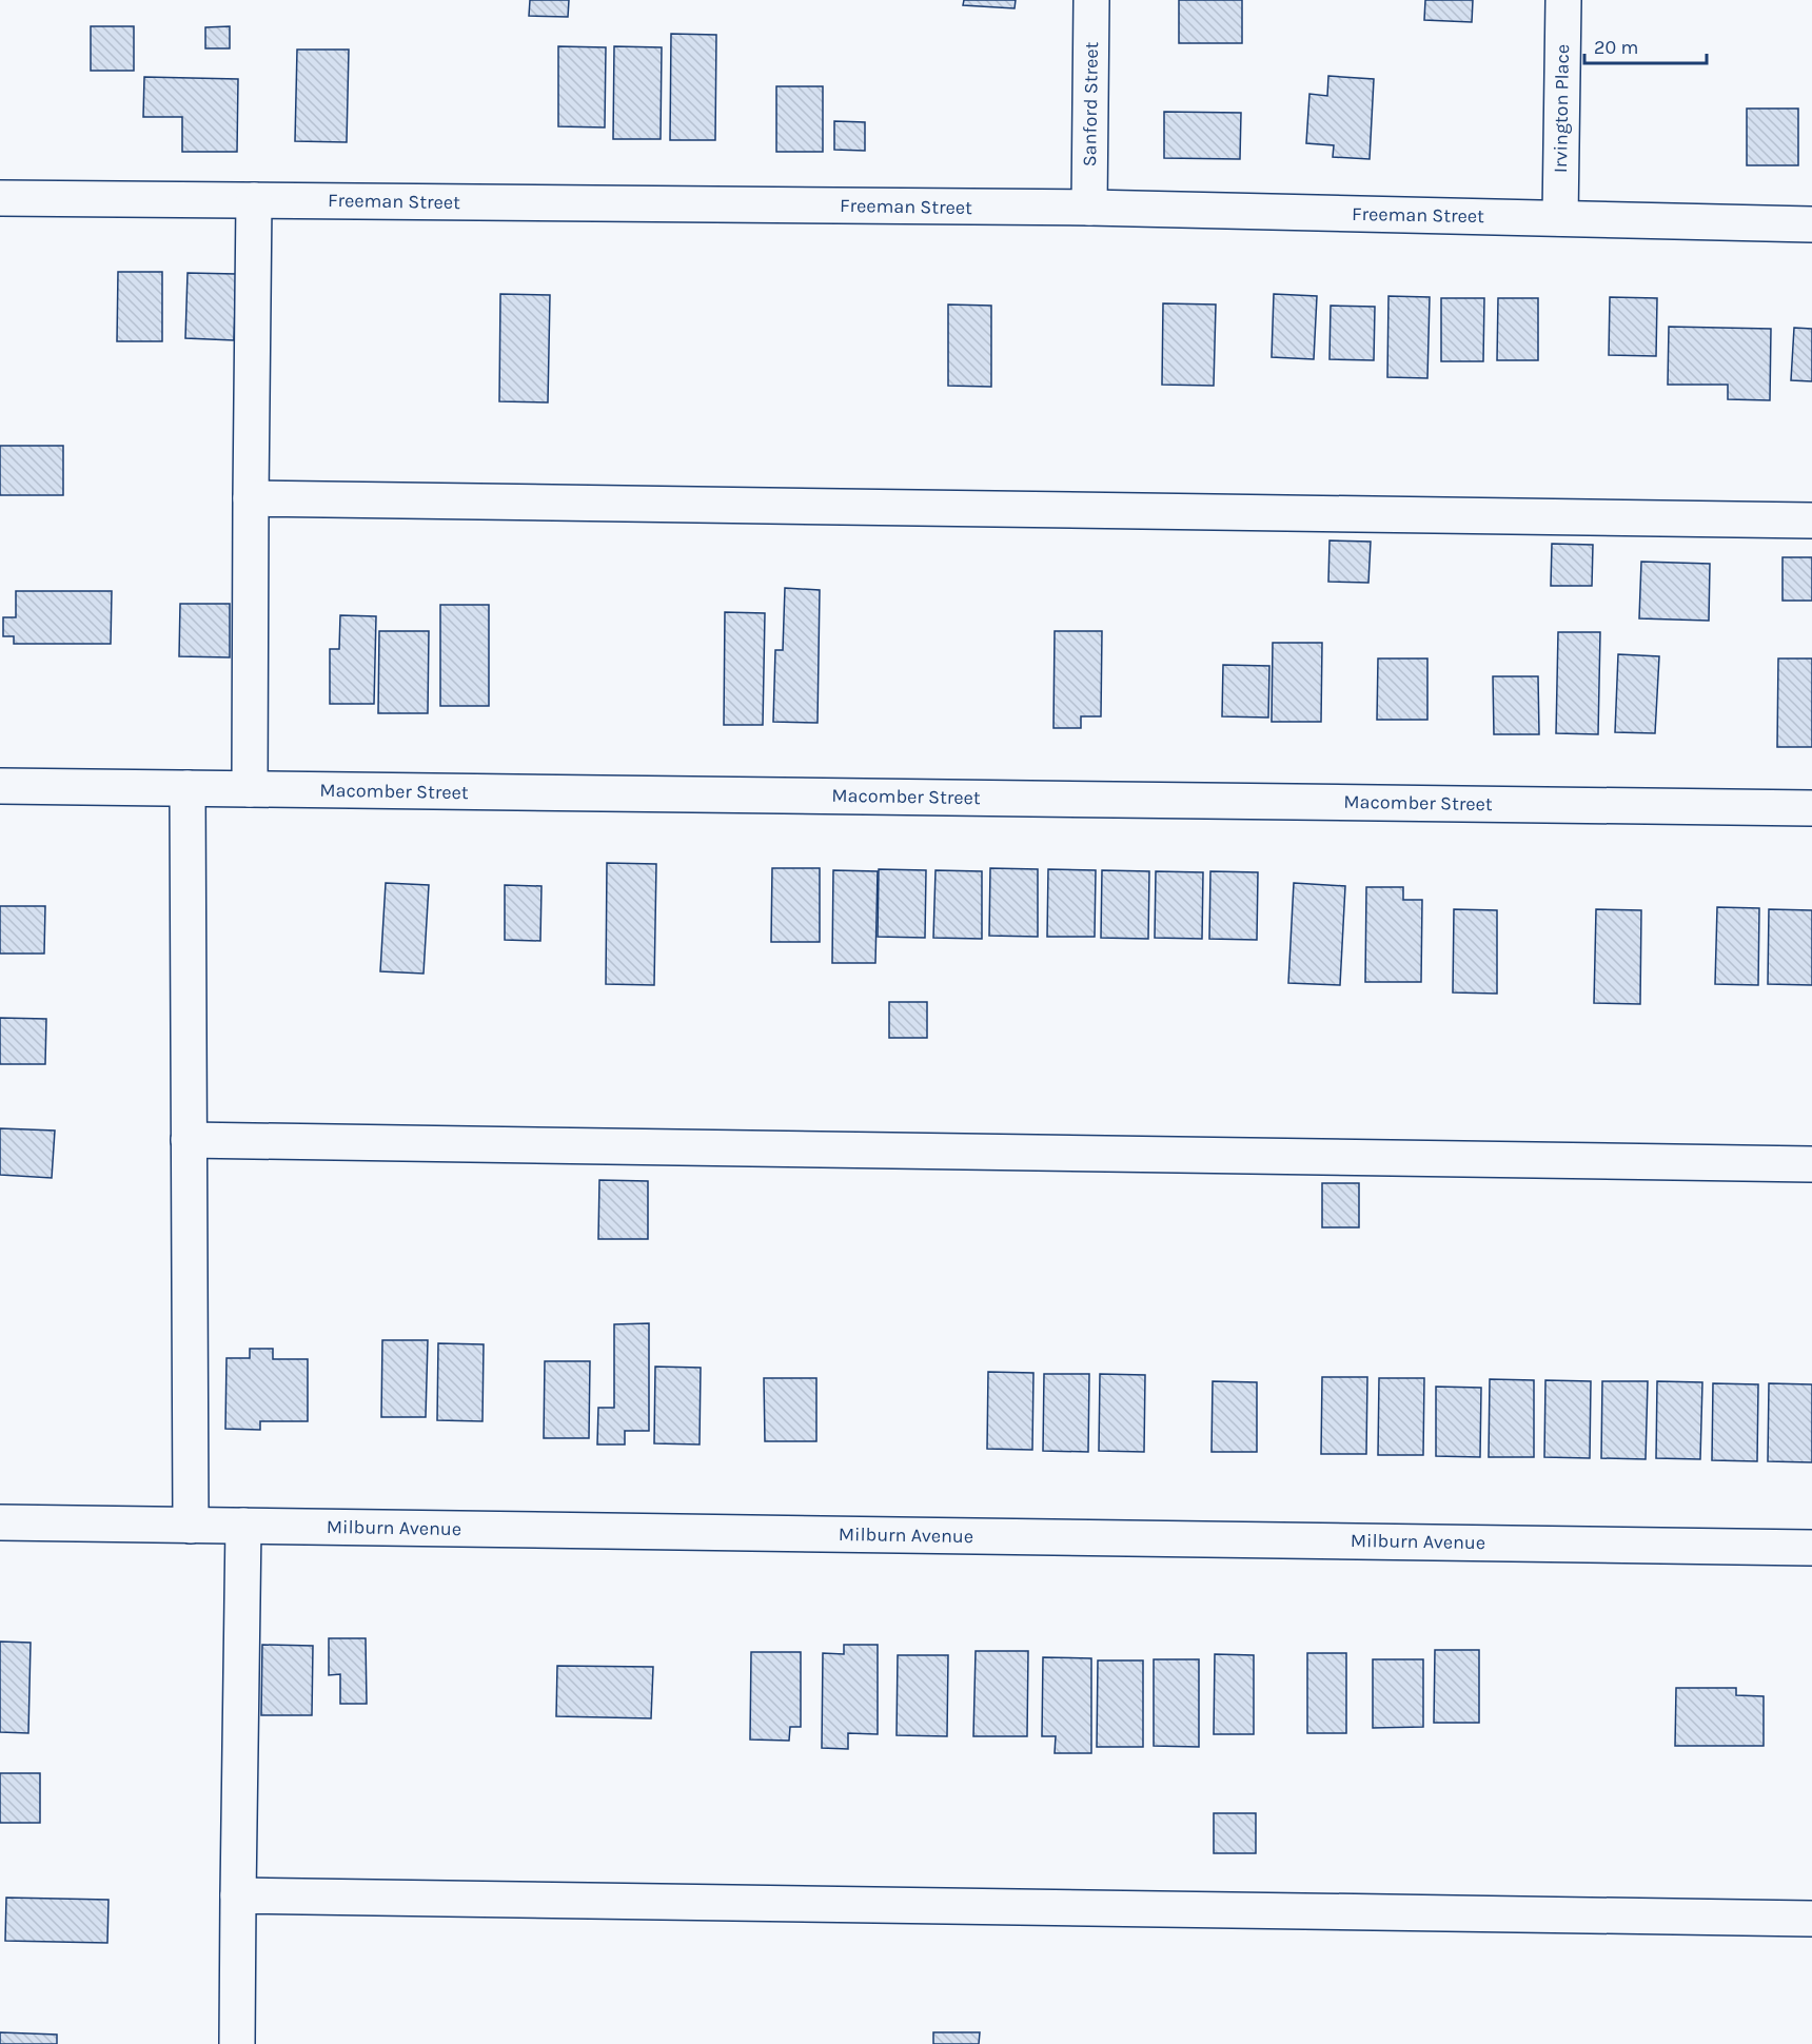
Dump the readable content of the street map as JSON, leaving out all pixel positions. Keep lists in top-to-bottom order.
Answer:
{
  "streets": {
    "street": [
      "Sanford Street",
      "Irvington Place",
      "Freeman Street",
      "Macomber Street",
      "Milburn Avenue"
    ]
  },
  "crossings": [
    ["Sanford Street", "Freeman Street"],
    ["Irvington Place", "Freeman Street"]
  ],
  "scale_bar": "20 m"
}
